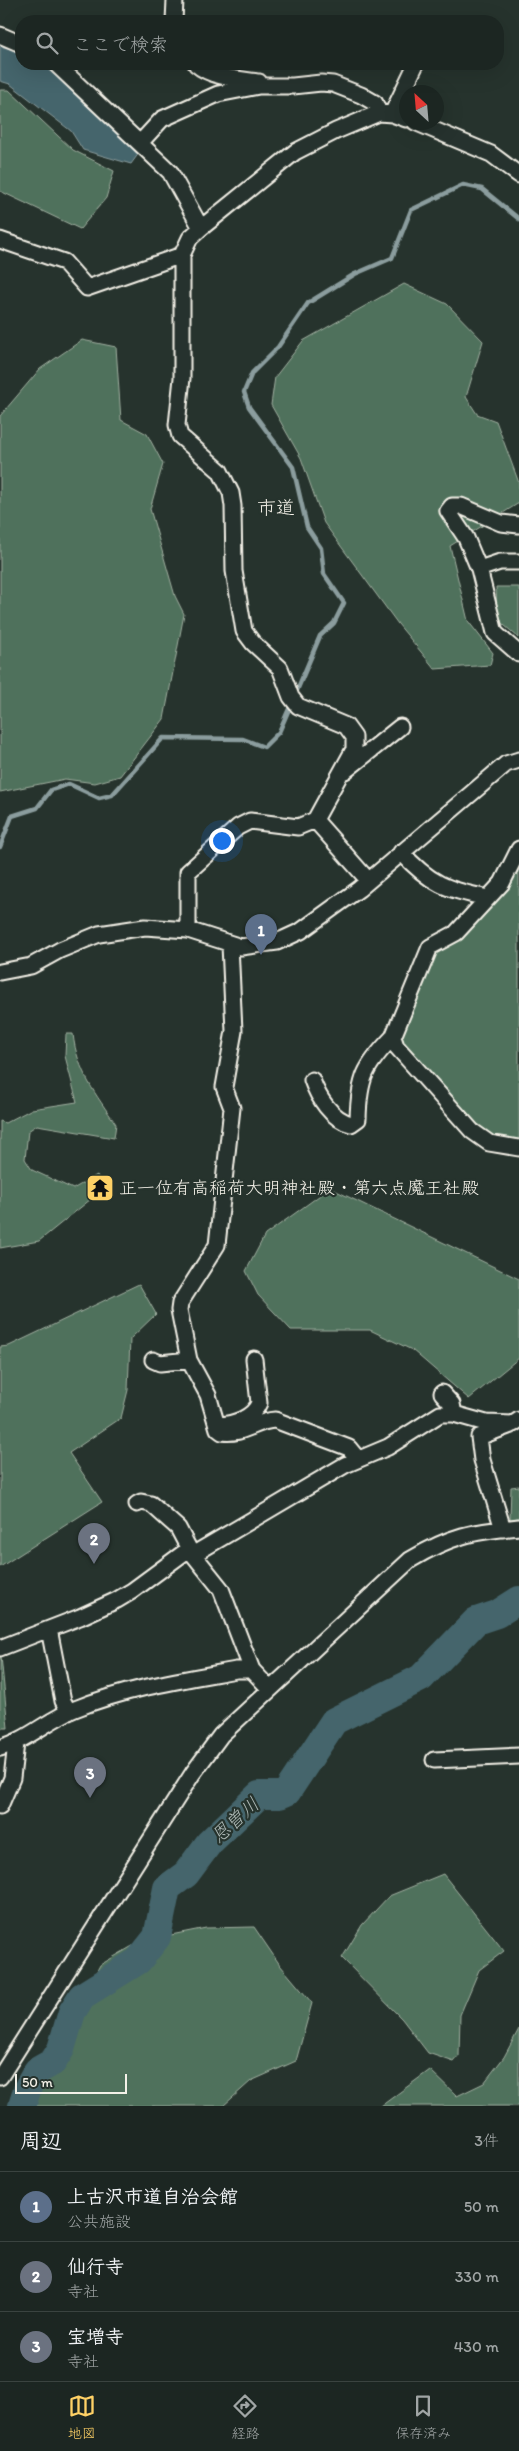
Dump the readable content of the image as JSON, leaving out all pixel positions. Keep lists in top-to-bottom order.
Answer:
{
  "districts": ["市道"],
  "water": ["恩曽川"],
  "places": {
    "temple": ["正一位有高稲荷大明神社殿・第六点魔王社殿"]
  },
  "scale_bar": "50 m",
  "north": "top left",
  "page": {
    "search": "ここで検索",
    "pins": ["1", "2", "3"],
    "scale": "50 m",
    "heading": ["周辺", "3件"],
    "list": [
      {
        "mark": "1",
        "name": "上古沢市道自治会館",
        "note": "公共施設",
        "value": "50 m"
      },
      {
        "mark": "2",
        "name": "仙行寺",
        "note": "寺社",
        "value": "330 m"
      },
      {
        "mark": "3",
        "name": "宝増寺",
        "note": "寺社",
        "value": "430 m"
      }
    ],
    "nav": ["地図", "経路", "保存済み"]
  }
}
